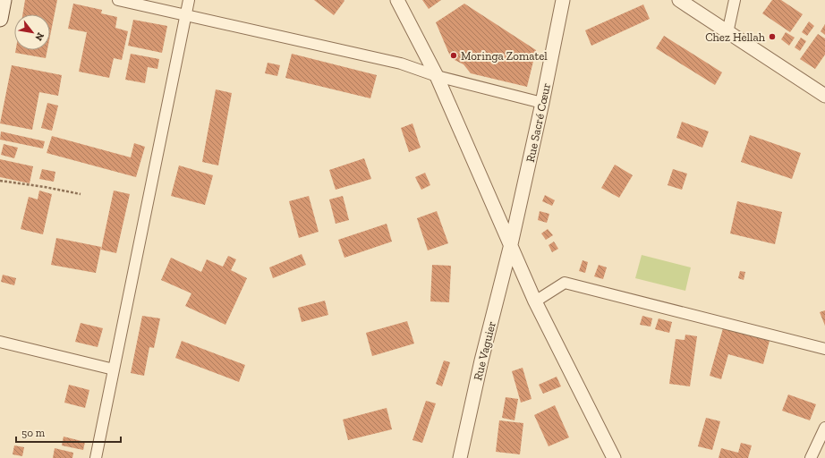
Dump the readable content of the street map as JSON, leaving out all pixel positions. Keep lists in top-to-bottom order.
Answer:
{
  "streets": {
    "street": ["Rue Sacré Cœur", "Rue Vaguier"]
  },
  "crossings": [
    ["Rue Sacré Cœur", "Rue Vaguier"]
  ],
  "places": ["Chez Hellah", "Moringa Zomatel"],
  "scale_bar": "50 m",
  "north": "bottom right"
}
